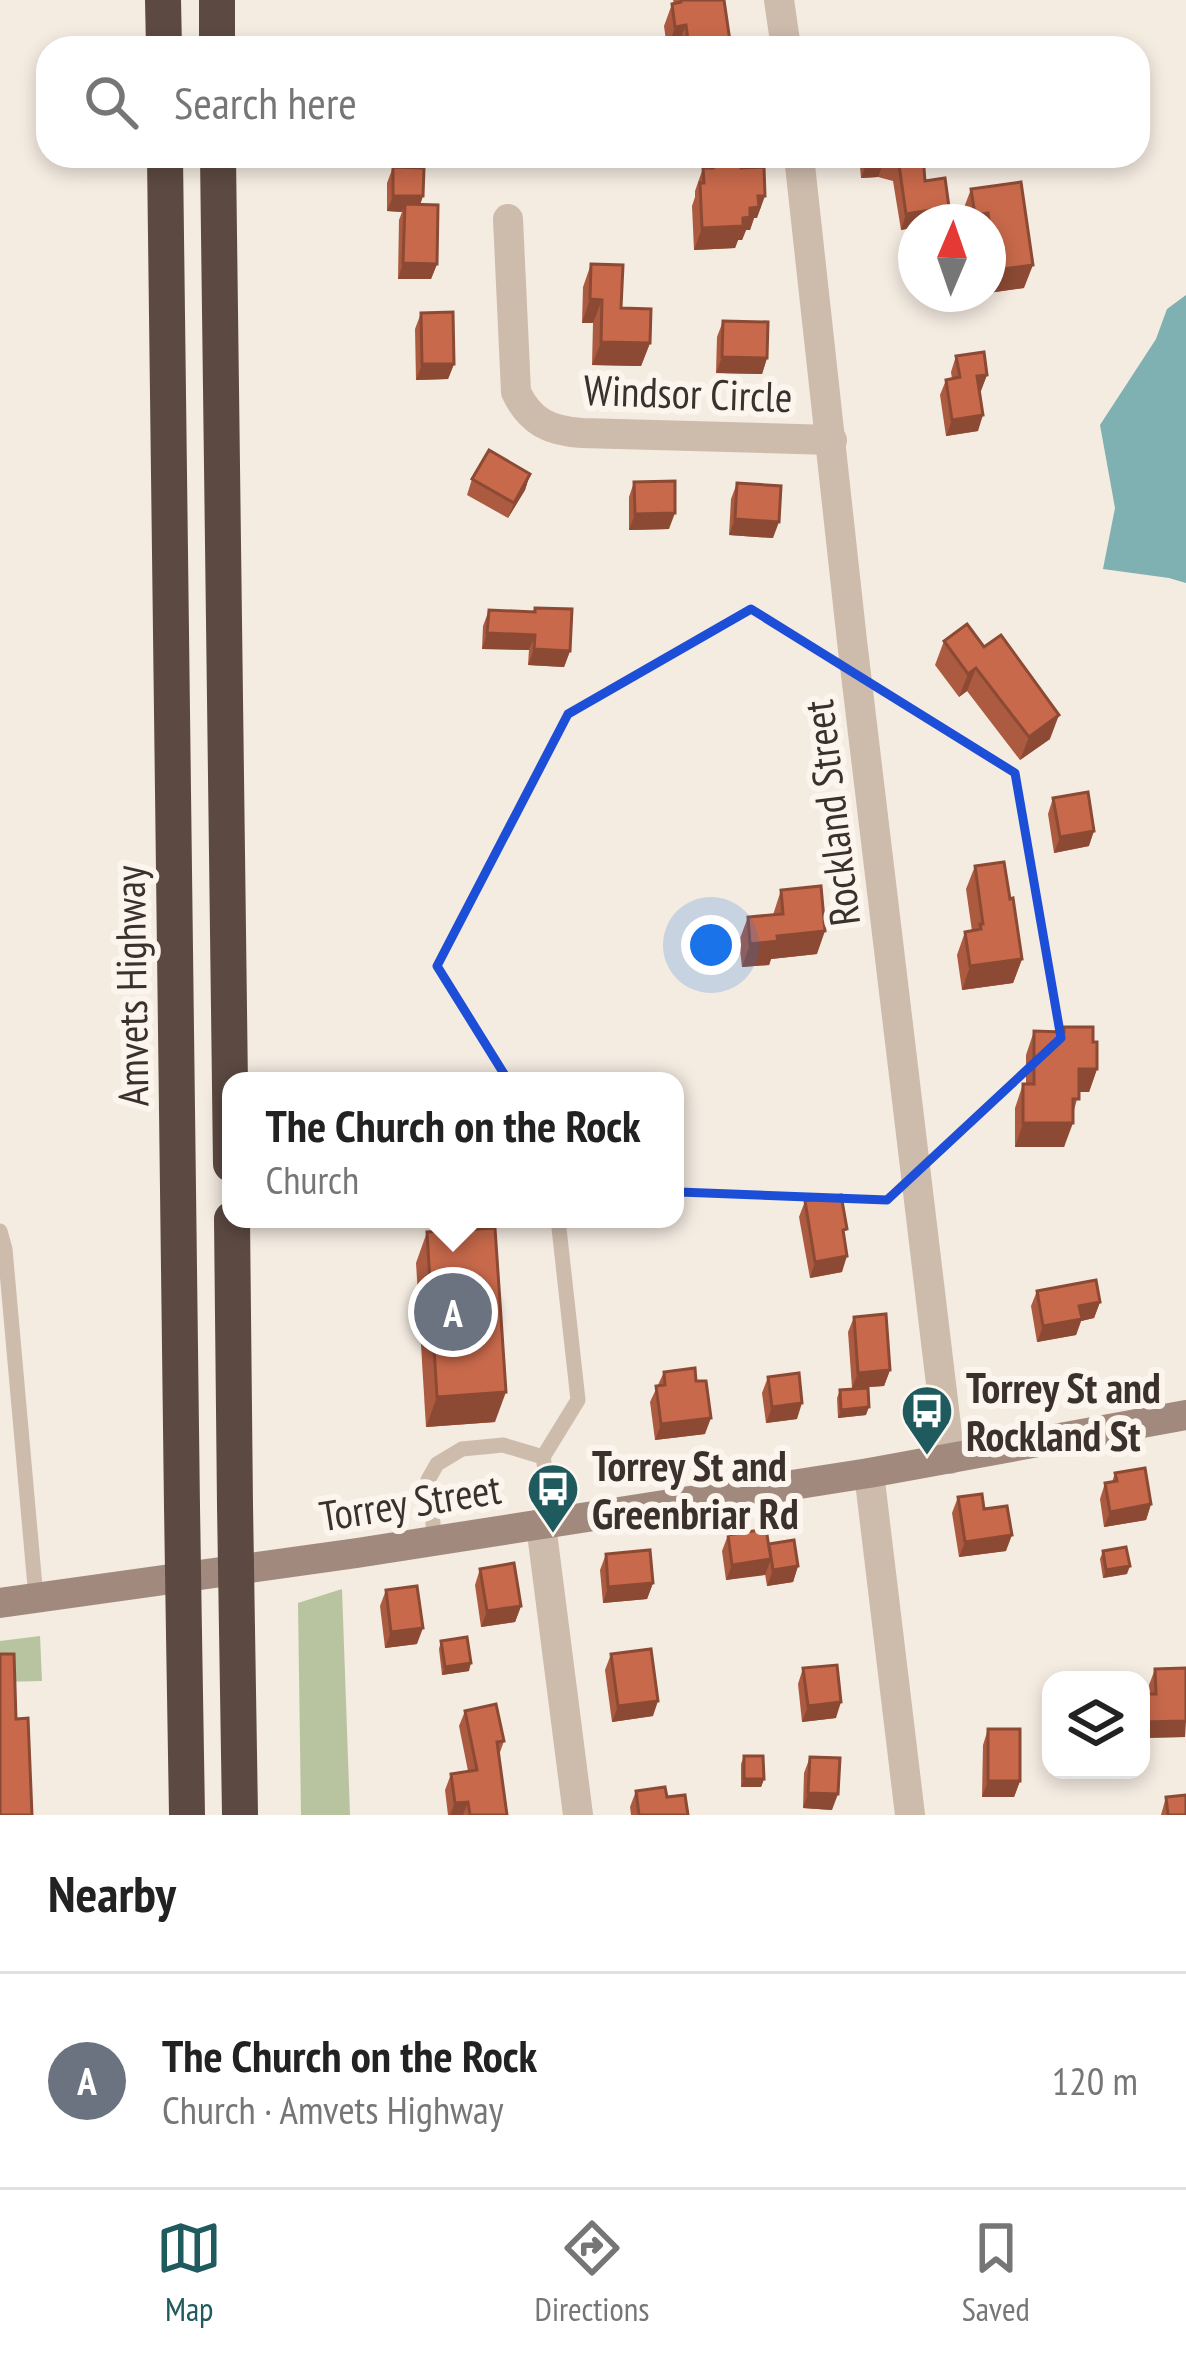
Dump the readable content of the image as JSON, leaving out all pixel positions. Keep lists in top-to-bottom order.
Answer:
{
  "streets": {
    "highway": ["Amvets Highway"],
    "main road": ["Torrey Street"],
    "street": ["Windsor Circle", "Rockland Street"]
  },
  "crossings": [
    ["Windsor Circle", "Rockland Street"],
    ["Rockland Street", "Torrey Street"]
  ],
  "places": {
    "bus stop": ["Torrey St and Rockland St", "Torrey St and Greenbriar Rd"]
  },
  "north": "top",
  "page": {
    "search": "Search here",
    "popup": ["The Church on the Rock", "Church"],
    "pins": "A",
    "heading": "Nearby",
    "list": [
      {
        "mark": "A",
        "name": "The Church on the Rock",
        "note": "Church · Amvets Highway",
        "value": "120 m"
      }
    ],
    "nav": ["Map", "Directions", "Saved"]
  }
}
